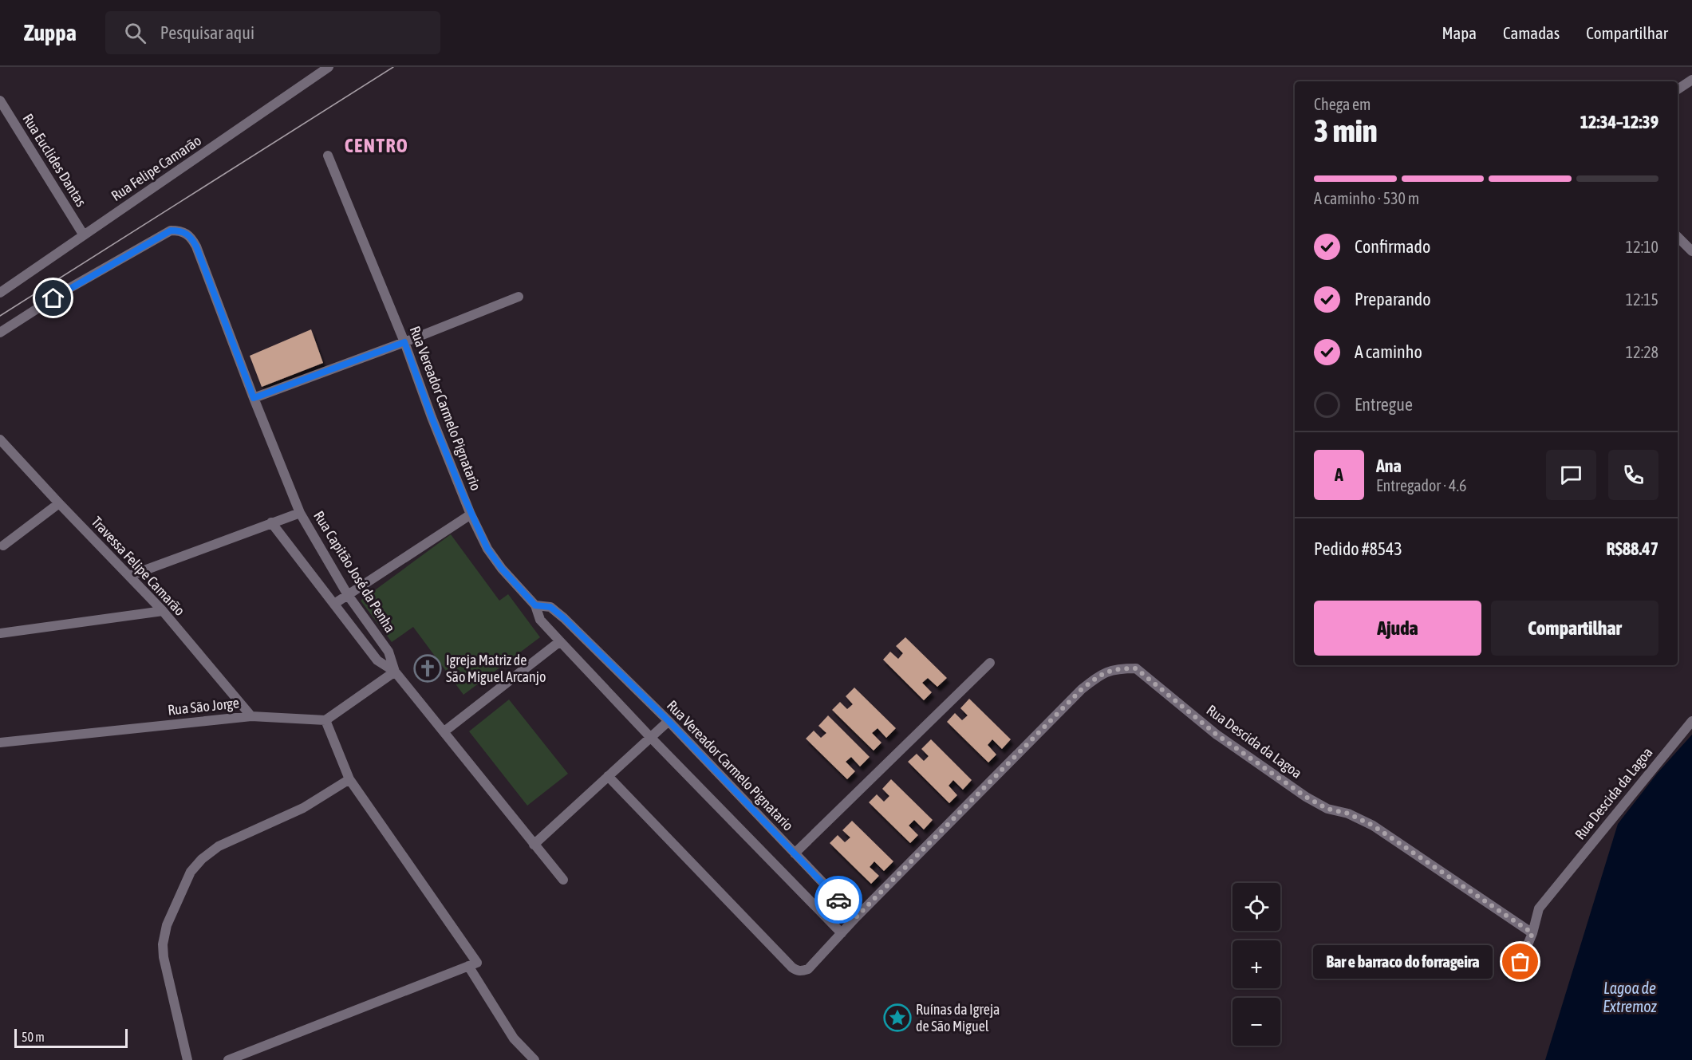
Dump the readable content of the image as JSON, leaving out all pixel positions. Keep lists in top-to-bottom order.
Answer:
{
  "streets": {
    "street": [
      "Rua Euclides Dantas",
      "Rua Felipe Camarão",
      "Rua Vereador Carmelo Pignatario",
      "Travessa Felipe Camarão",
      "Rua Capitão José da Penha",
      "Rua São Jorge",
      "Rua Descida da Lagoa"
    ]
  },
  "crossings": [
    ["Rua Euclides Dantas", "Rua Felipe Camarão"],
    ["Rua Vereador Carmelo Pignatario", "Rua Descida da Lagoa"],
    ["Travessa Felipe Camarão", "Rua São Jorge"]
  ],
  "districts": ["CENTRO"],
  "water": ["Lagoa de Extremoz"],
  "places": {
    "church": ["Igreja Matriz de São Miguel Arcanjo"],
    "other": ["Bar e barraco do forrageira"],
    "place": ["Ruínas da Igreja de São Miguel"]
  },
  "scale_bar": "50 m",
  "page": {
    "header": "Zuppa",
    "search": "Pesquisar aqui",
    "nav": ["Mapa", "Camadas", "Compartilhar"],
    "heading": ["3 min", "Chega em", "12:34–12:39"],
    "panel": [
      "Ana",
      "Entregador · 4.6",
      "Pedido #8543",
      "R$88.47"
    ],
    "bar": "A caminho · 530 m",
    "list": [
      ["Confirmado", "12:10"],
      ["Preparando", "12:15"],
      ["A caminho", "12:28"],
      "Entregue"
    ],
    "round": "A",
    "buttons": ["Ajuda", "Compartilhar"],
    "map_buttons": ["+", "−"],
    "bubble": "Bar e barraco do forrageira",
    "scale": "50 m"
  }
}
